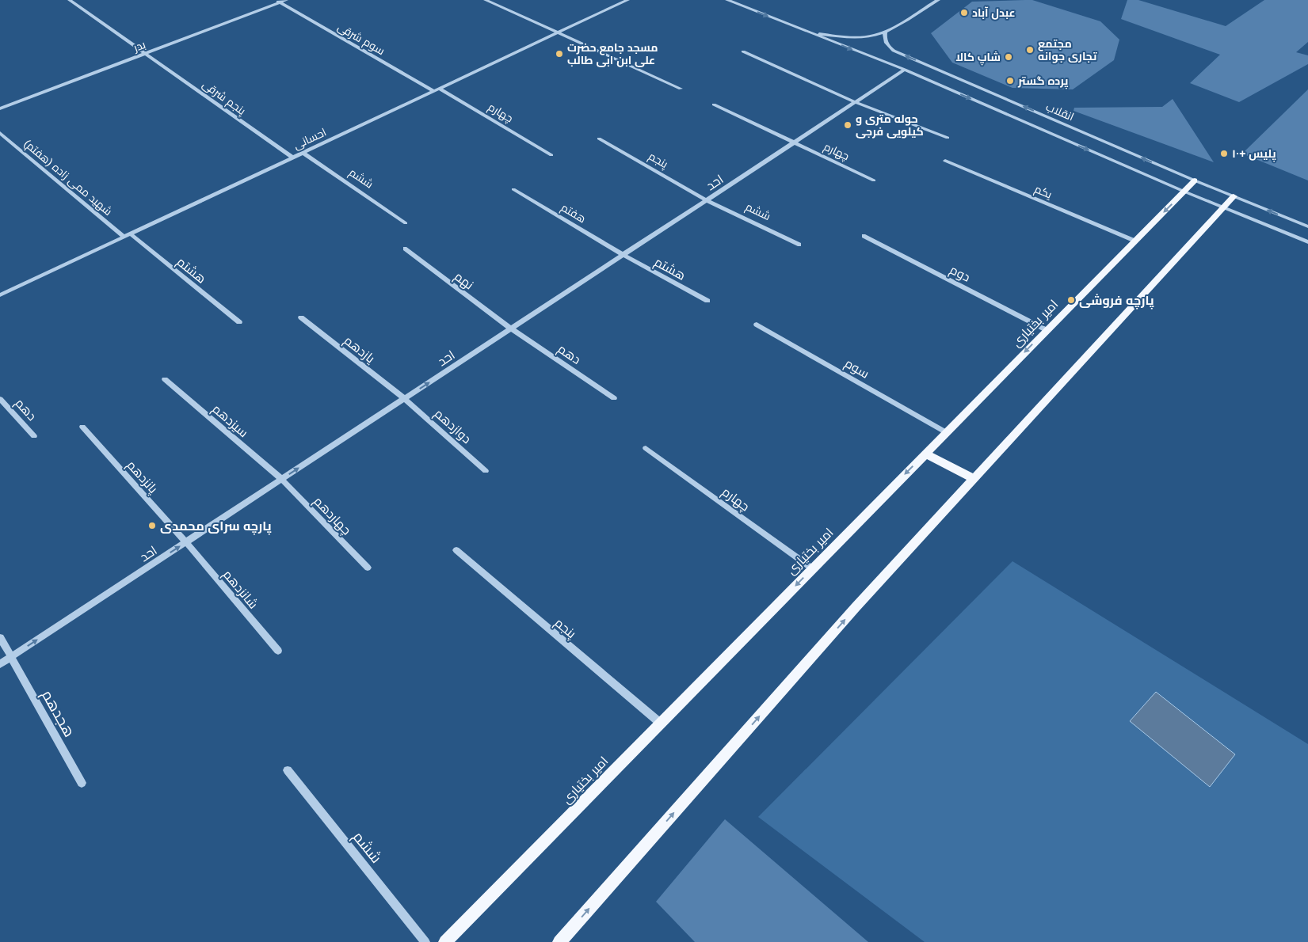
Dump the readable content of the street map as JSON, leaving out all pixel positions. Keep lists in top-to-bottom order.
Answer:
{
  "streets": {
    "main road": ["امیر بختیاری"],
    "street": [
      "سوم شرقی",
      "بدر",
      "پنجم شرقی",
      "انقلاب",
      "چهارم",
      "احسانی",
      "پنجم",
      "شهید ممی زاده (هفتم)",
      "ششم",
      "احد",
      "یکم",
      "هفتم",
      "هشتم",
      "دوم",
      "نهم",
      "یازدهم",
      "دهم",
      "سوم",
      "سیزدهم",
      "دوازدهم",
      "پانزدهم",
      "چهاردهم",
      "شانزدهم",
      "هجدهم"
    ]
  },
  "crossings": [
    ["سوم شرقی", "بدر"],
    ["سوم شرقی", "احسانی"],
    ["بدر", "پنجم شرقی"],
    ["پنجم شرقی", "احسانی"],
    ["انقلاب", "احد"],
    ["انقلاب", "امیر بختیاری"],
    ["چهارم", "احسانی"],
    ["چهارم", "احد"],
    ["چهارم", "امیر بختیاری"],
    ["احسانی", "شهید ممی زاده (هفتم)"],
    ["احسانی", "ششم"],
    ["احسانی", "هشتم"],
    ["پنجم", "ششم"],
    ["پنجم", "احد"],
    ["پنجم", "امیر بختیاری"],
    ["شهید ممی زاده (هفتم)", "هشتم"],
    ["ششم", "احد"],
    ["احد", "هفتم"],
    ["احد", "هشتم"],
    ["احد", "نهم"],
    ["احد", "یازدهم"],
    ["احد", "دهم"],
    ["احد", "سیزدهم"],
    ["احد", "دوازدهم"],
    ["احد", "پانزدهم"],
    ["احد", "چهاردهم"],
    ["احد", "شانزدهم"],
    ["احد", "هجدهم"],
    ["یکم", "امیر بختیاری"],
    ["هفتم", "هشتم"],
    ["دوم", "امیر بختیاری"],
    ["نهم", "دهم"],
    ["امیر بختیاری", "سوم"],
    ["یازدهم", "دوازدهم"],
    ["سیزدهم", "چهاردهم"],
    ["پانزدهم", "شانزدهم"]
  ],
  "one_way": ["احد"],
  "places": [
    "عبدل آباد",
    "مجتمع تجاری جوانه",
    "مسجد جامع حضرت علی ابن ابی طالب",
    "شاپ کالا",
    "پرده گستر",
    "حوله متری و کیلویی فرجی",
    "پلیس +۱۰",
    "پارچه فروشی",
    "پارچه سرای محمدی"
  ]
}
